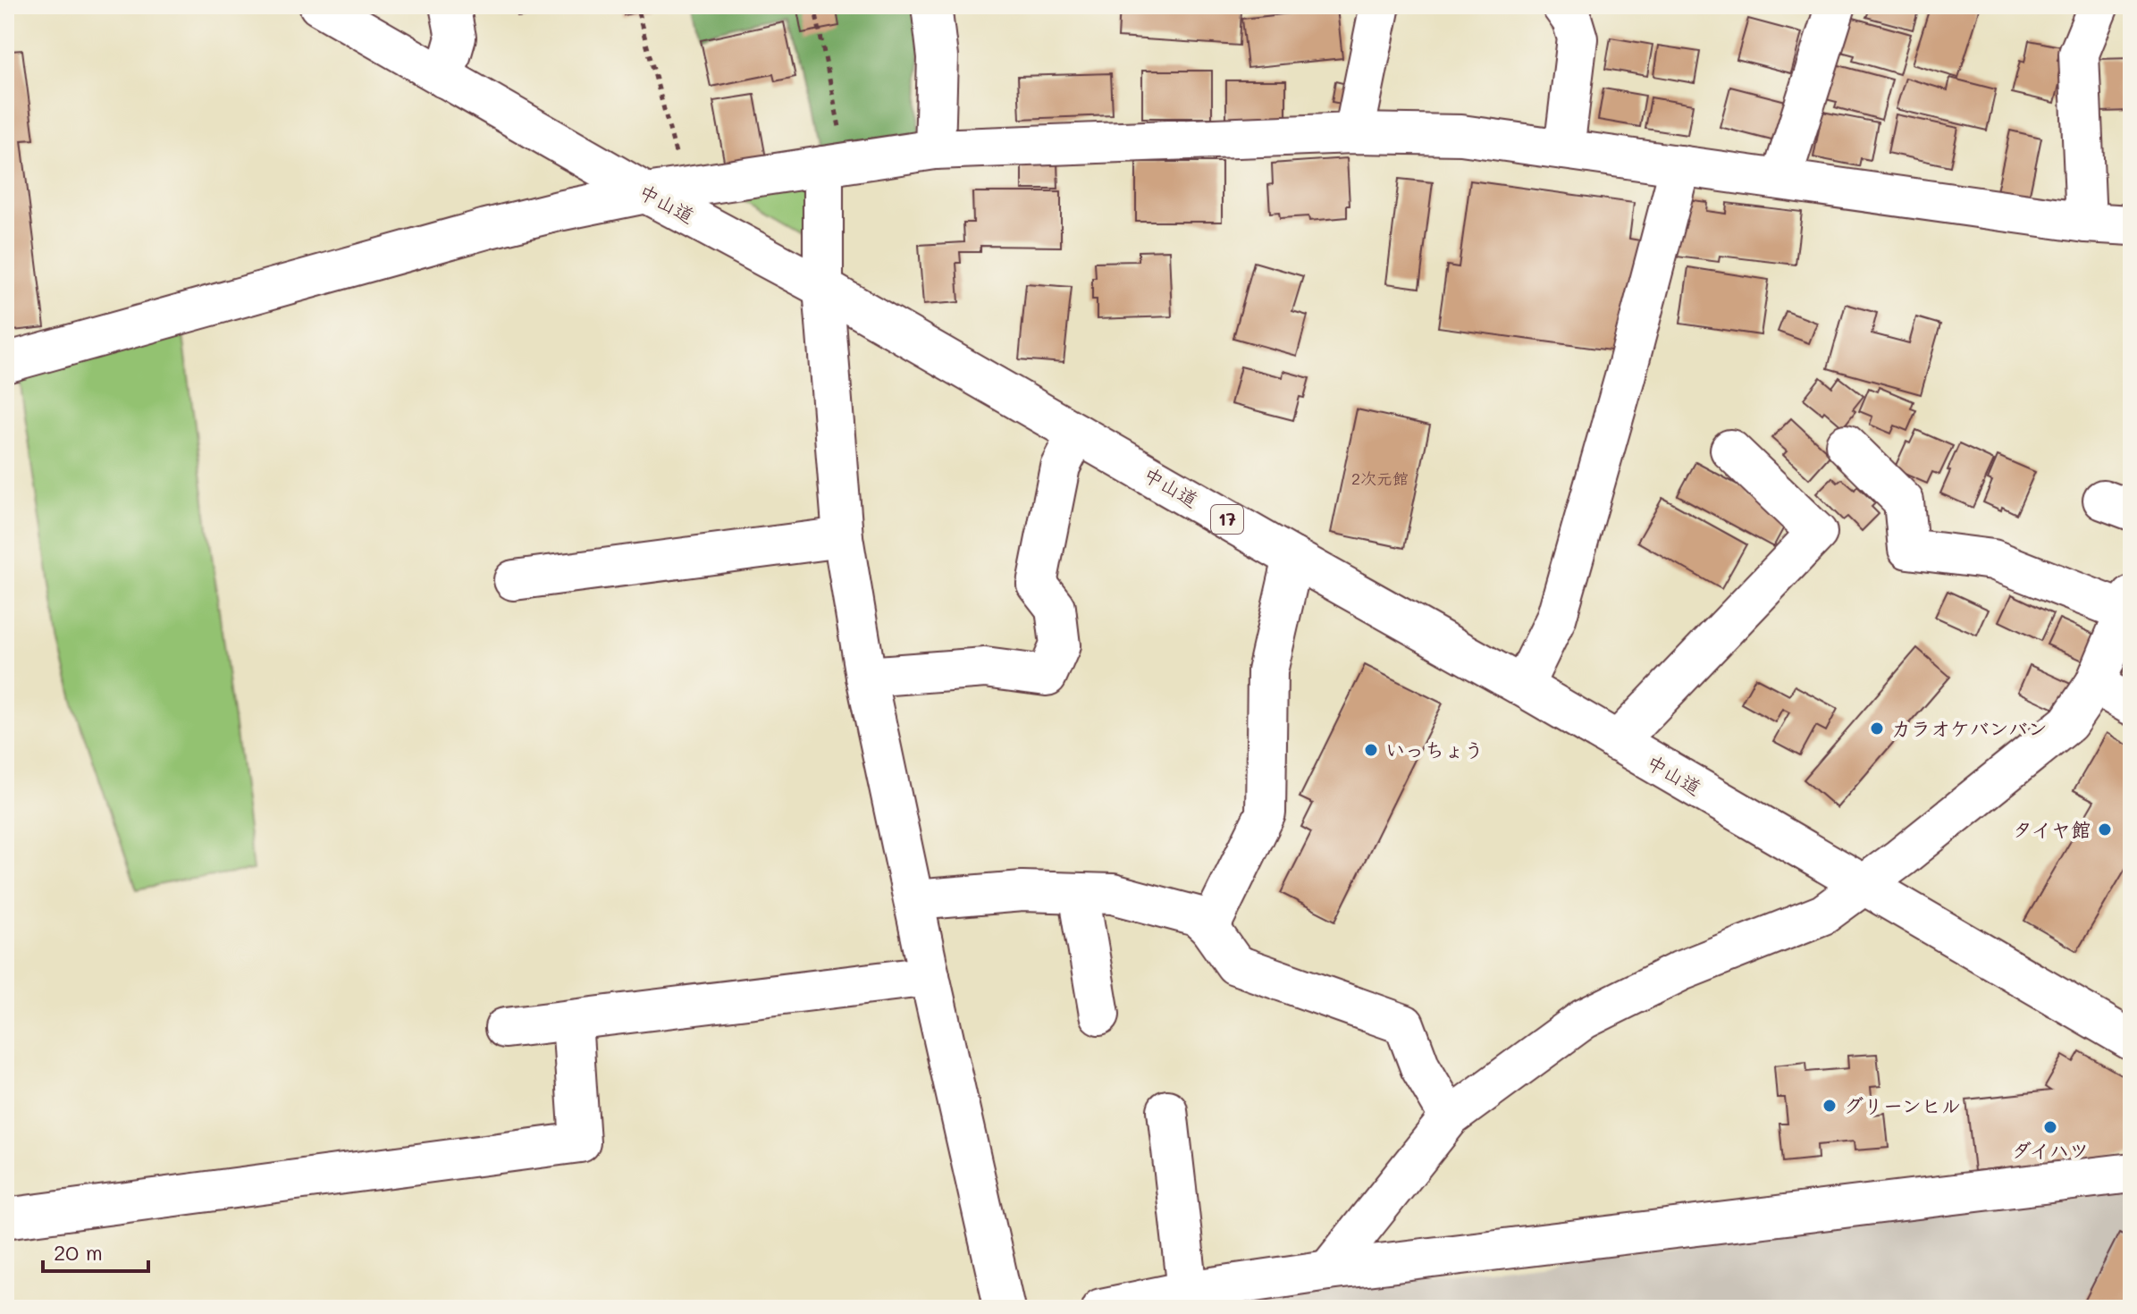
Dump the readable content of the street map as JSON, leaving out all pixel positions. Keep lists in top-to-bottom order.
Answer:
{
  "streets": {
    "main road": ["中山道", "17"]
  },
  "places": [
    "カラオケバンバン",
    "いっちょう",
    "タイヤ館",
    "グリーンヒル",
    "ダイハツ"
  ],
  "house_numbers": ["2次元館"],
  "scale_bar": "20 m"
}
